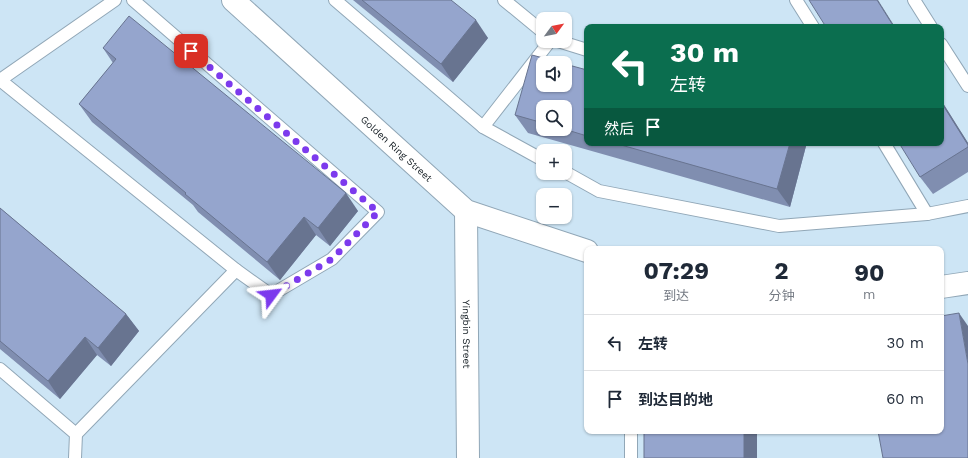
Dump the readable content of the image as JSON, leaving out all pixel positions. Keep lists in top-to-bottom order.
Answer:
{
  "streets": {
    "street": ["Golden Ring Street", "Yingbin Street"]
  },
  "crossings": [
    ["Golden Ring Street", "Yingbin Street"]
  ],
  "north": "top right",
  "page": {
    "map_buttons": ["+", "−"],
    "turn": ["30 m", "左转"],
    "then": "然后",
    "eta": [
      "07:29",
      "到达",
      "2",
      "分钟",
      "90",
      "m"
    ],
    "list": [
      {
        "name": "左转",
        "value": "30 m"
      },
      {
        "name": "到达目的地",
        "value": "60 m"
      }
    ]
  }
}
